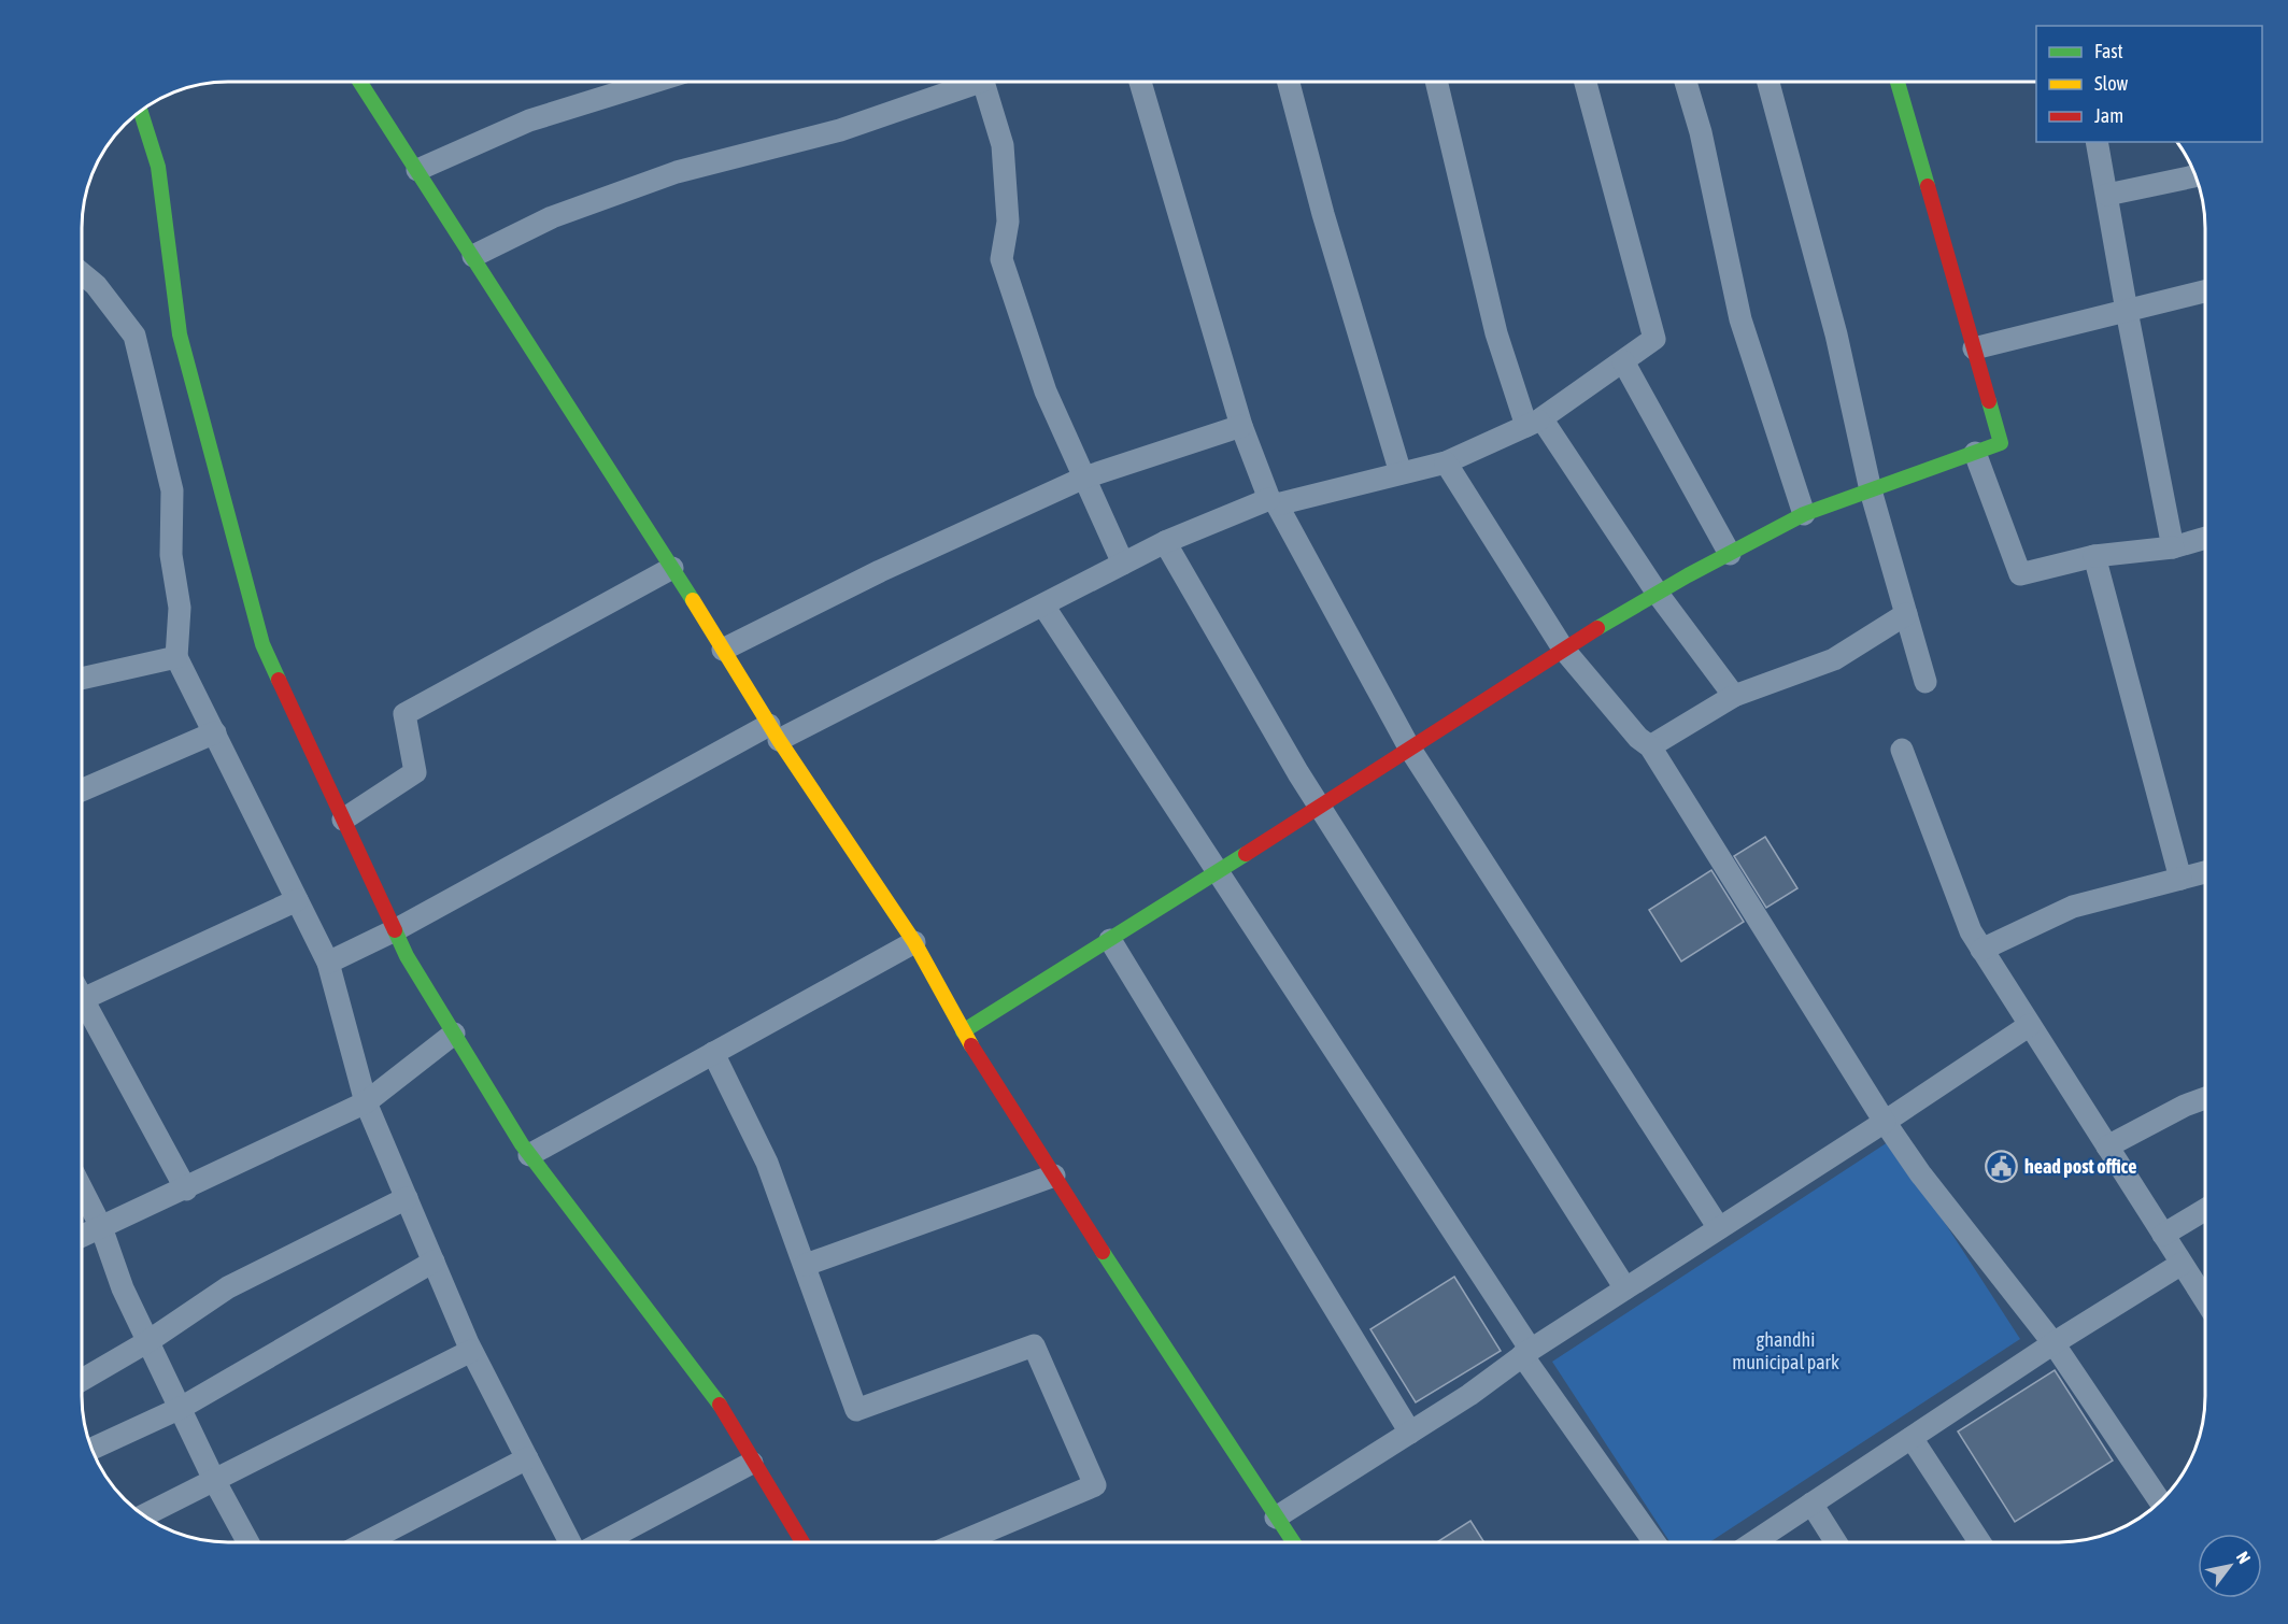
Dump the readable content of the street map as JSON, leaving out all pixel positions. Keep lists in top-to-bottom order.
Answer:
{
  "parks": ["ghandhi municipal park"],
  "places": {
    "public building": ["head post office"]
  },
  "legend": ["Fast", "Slow", "Jam"],
  "north": "top right"
}
